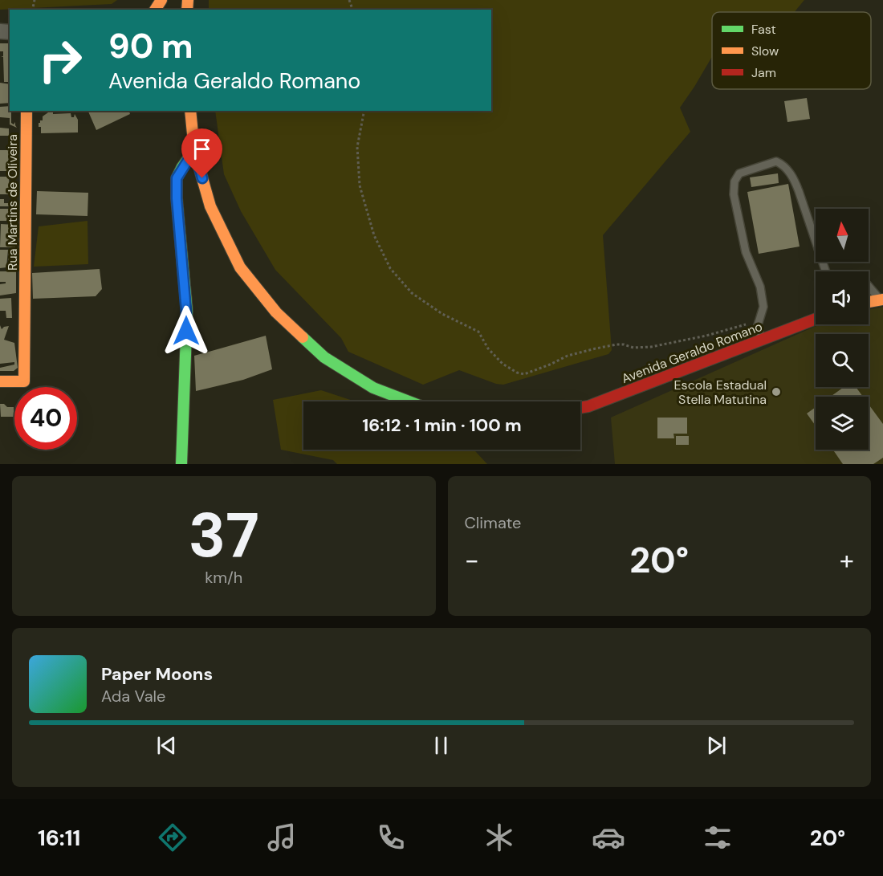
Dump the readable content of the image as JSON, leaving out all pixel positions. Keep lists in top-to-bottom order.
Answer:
{
  "streets": {
    "main road": ["Rua Martins de Oliveira", "Avenida Geraldo Romano"]
  },
  "places": ["Escola Estadual Stella Matutina"],
  "legend": ["Fast", "Slow", "Jam"],
  "north": "top",
  "page": {
    "turn": ["90 m", "Avenida Geraldo Romano"],
    "limit": "40",
    "trip": "16:12 · 1 min · 100 m",
    "tile": [
      ["37", "km/h"],
      "Climate"
    ],
    "heat": ["−", "20°", "+"],
    "song": ["Paper Moons", "Ada Vale"],
    "tabs": ["16:11", "20°"]
  }
}
